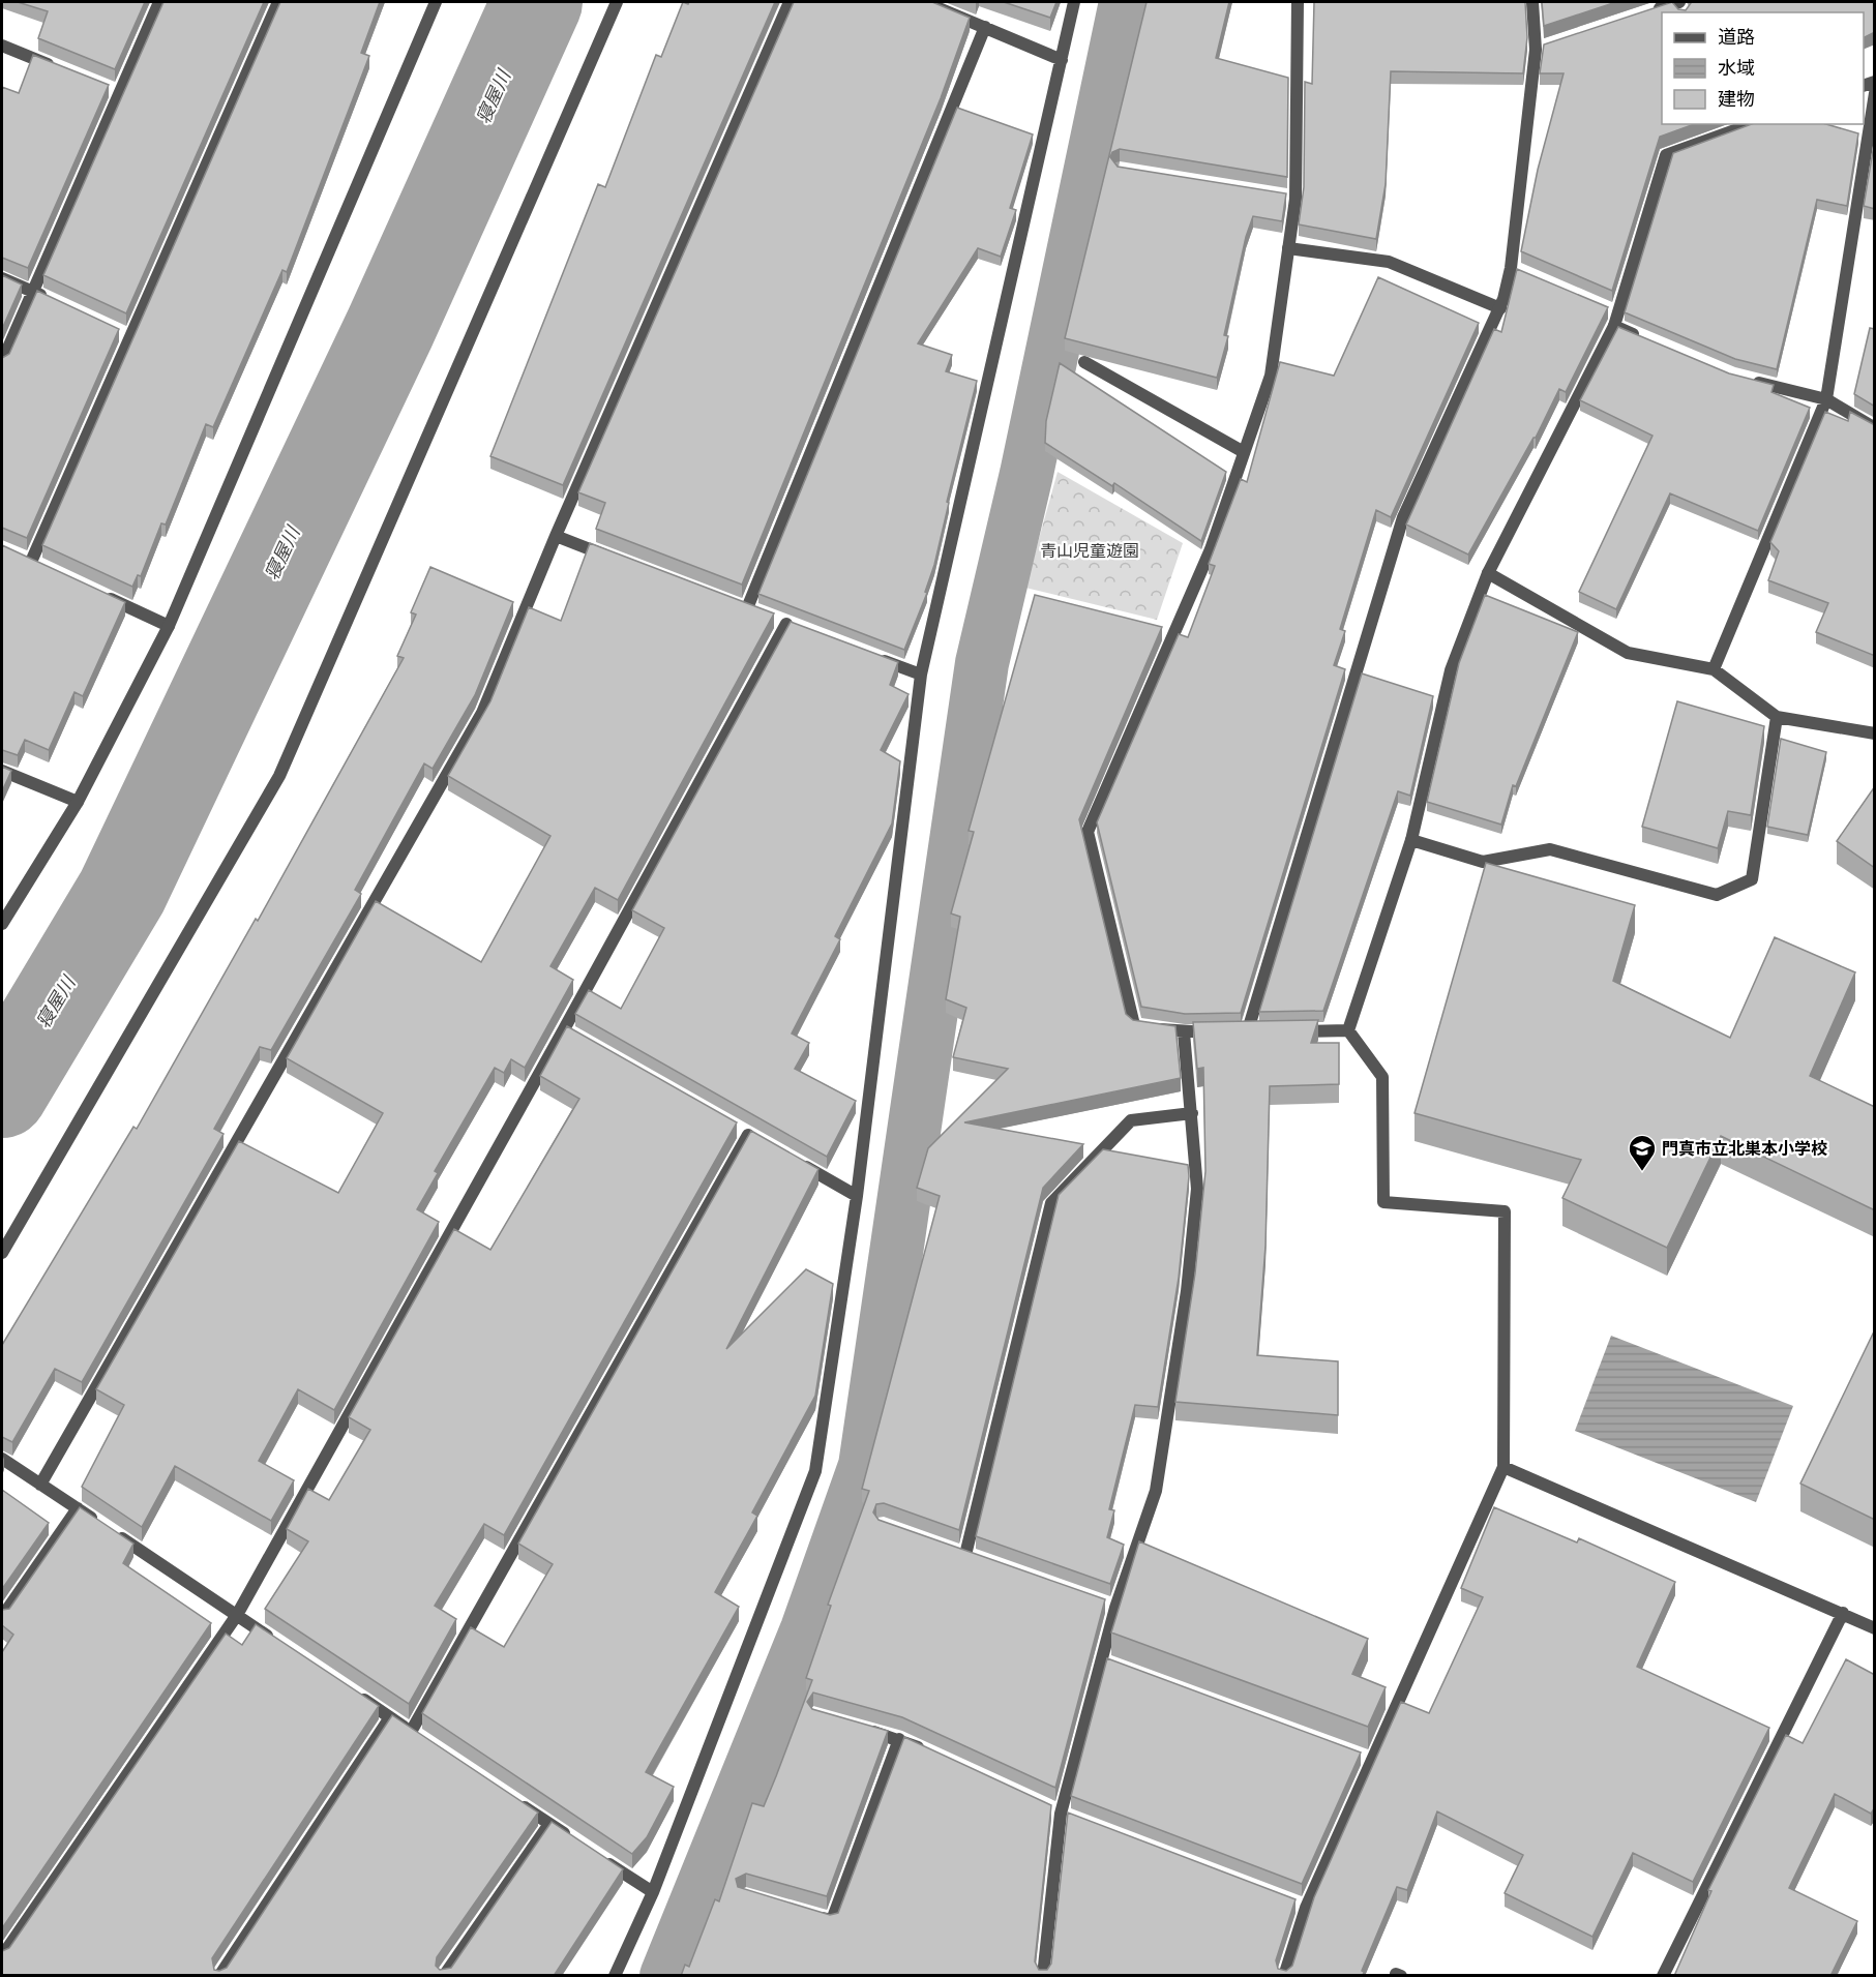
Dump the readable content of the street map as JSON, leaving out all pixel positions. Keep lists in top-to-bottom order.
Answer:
{
  "water": ["寝屋川"],
  "parks": ["青山児童遊園"],
  "places": {
    "school or university": ["門真市立北巣本小学校"]
  },
  "legend": ["道路", "水域", "建物"]
}
